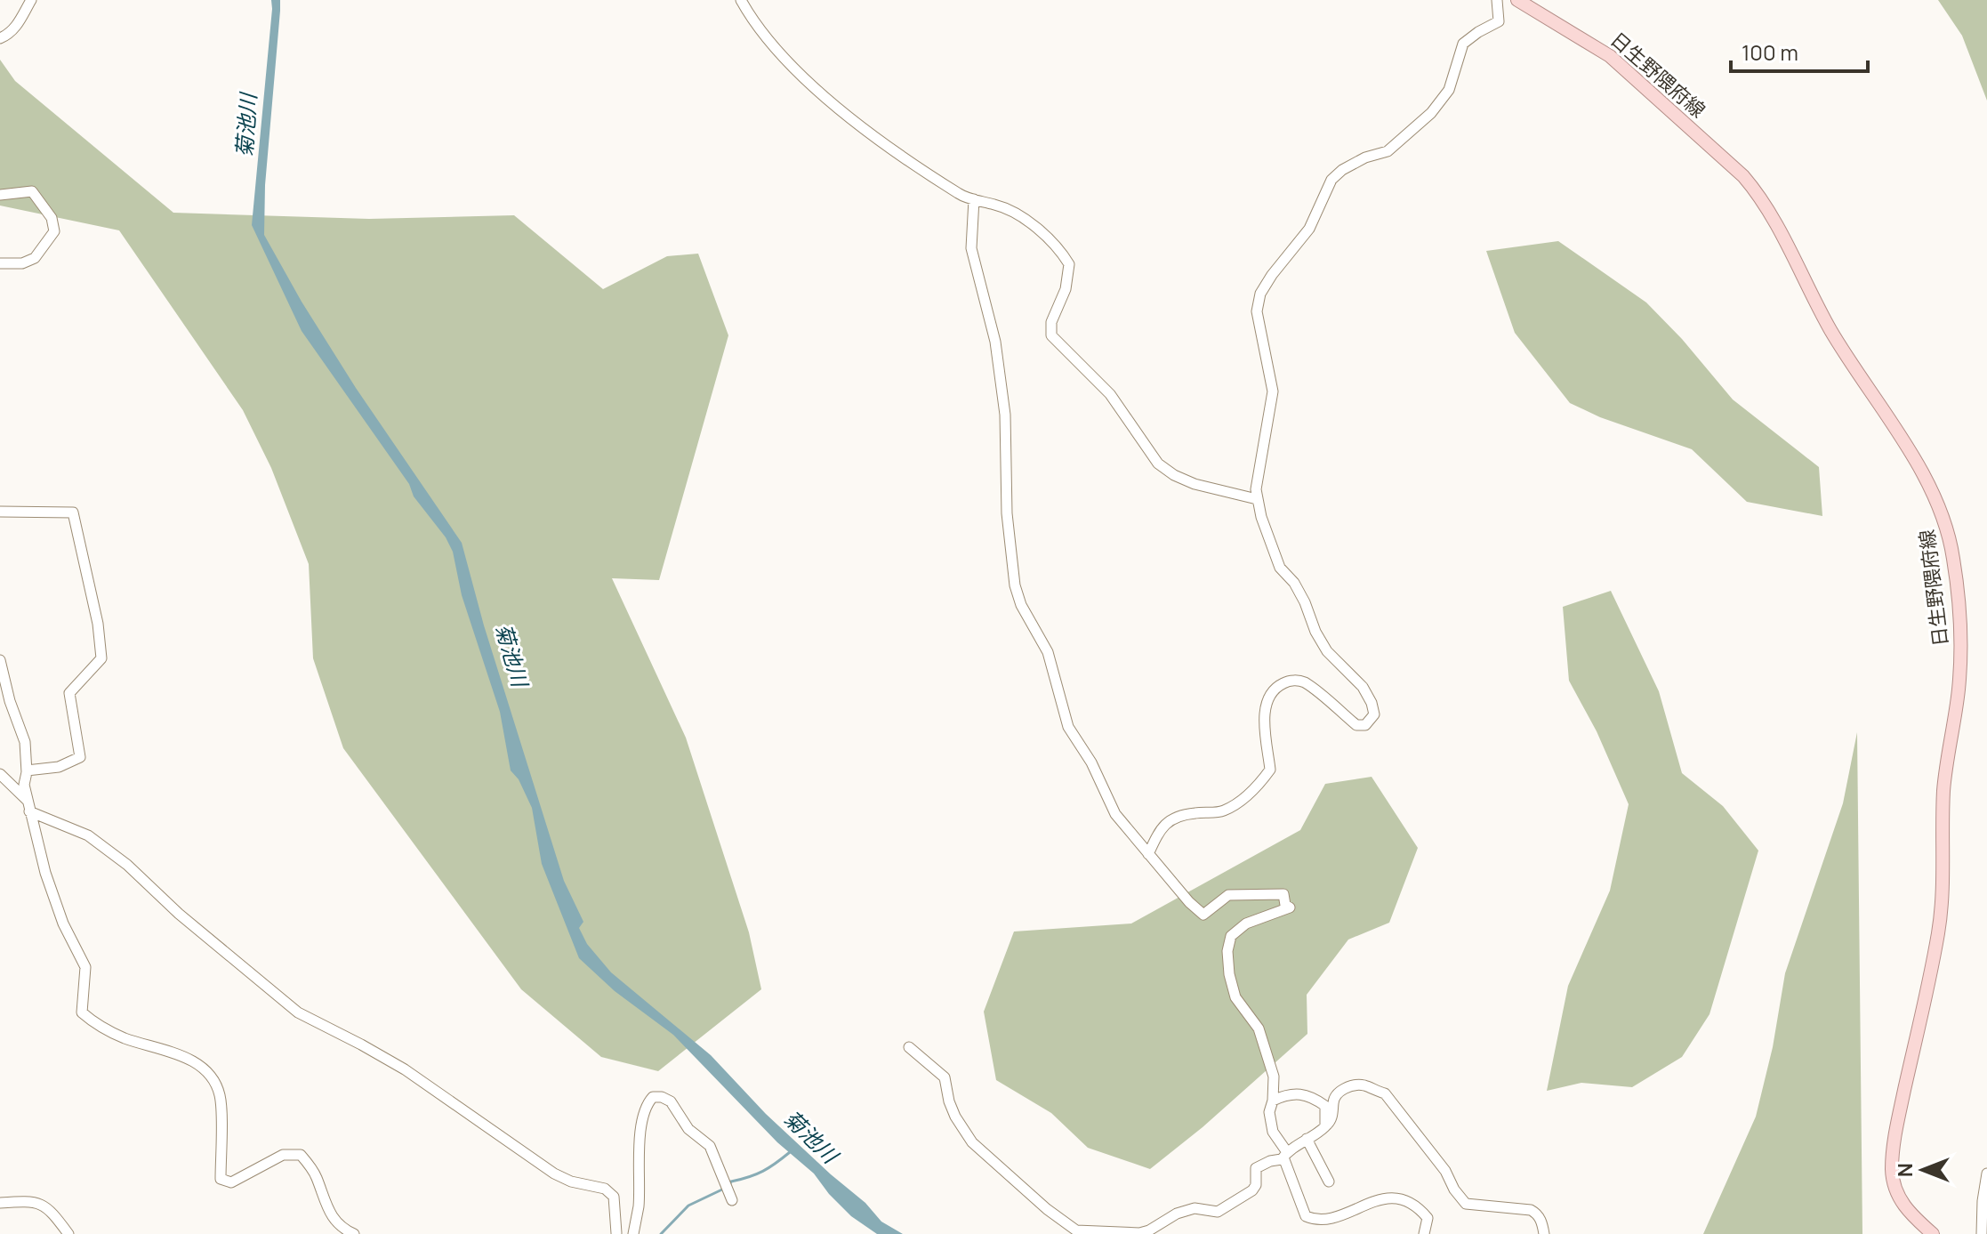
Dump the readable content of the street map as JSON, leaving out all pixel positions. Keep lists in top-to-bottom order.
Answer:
{
  "streets": {
    "main road": ["日生野隈府線"]
  },
  "water": ["菊池川"],
  "scale_bar": "100 m",
  "north": "left"
}
